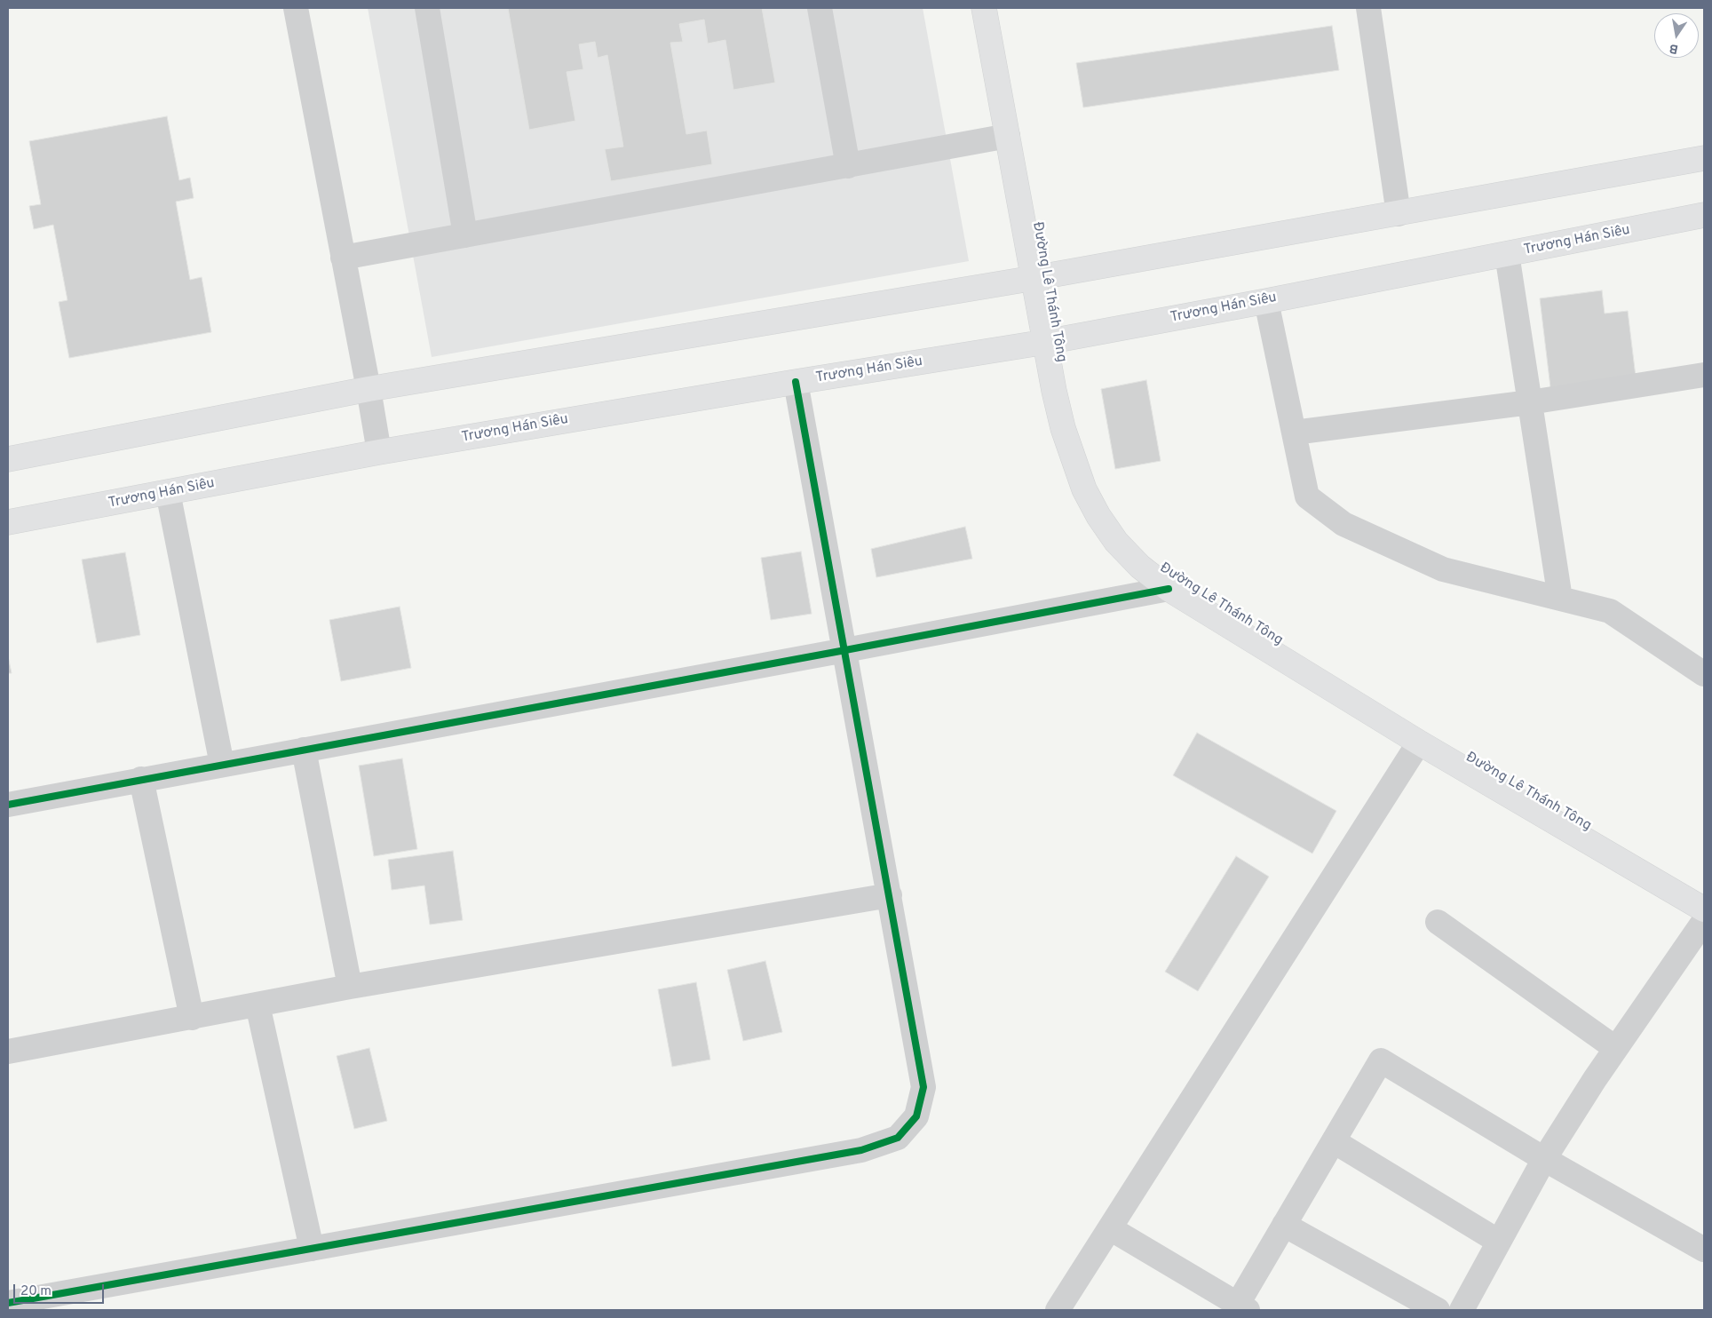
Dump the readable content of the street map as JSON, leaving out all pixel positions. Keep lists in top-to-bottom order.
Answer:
{
  "streets": {
    "main road": ["Trương Hán Siêu", "Đường Lê Thánh Tông"]
  },
  "crossings": [
    ["Trương Hán Siêu", "Đường Lê Thánh Tông"]
  ],
  "scale_bar": "20 m",
  "north": "bottom"
}
